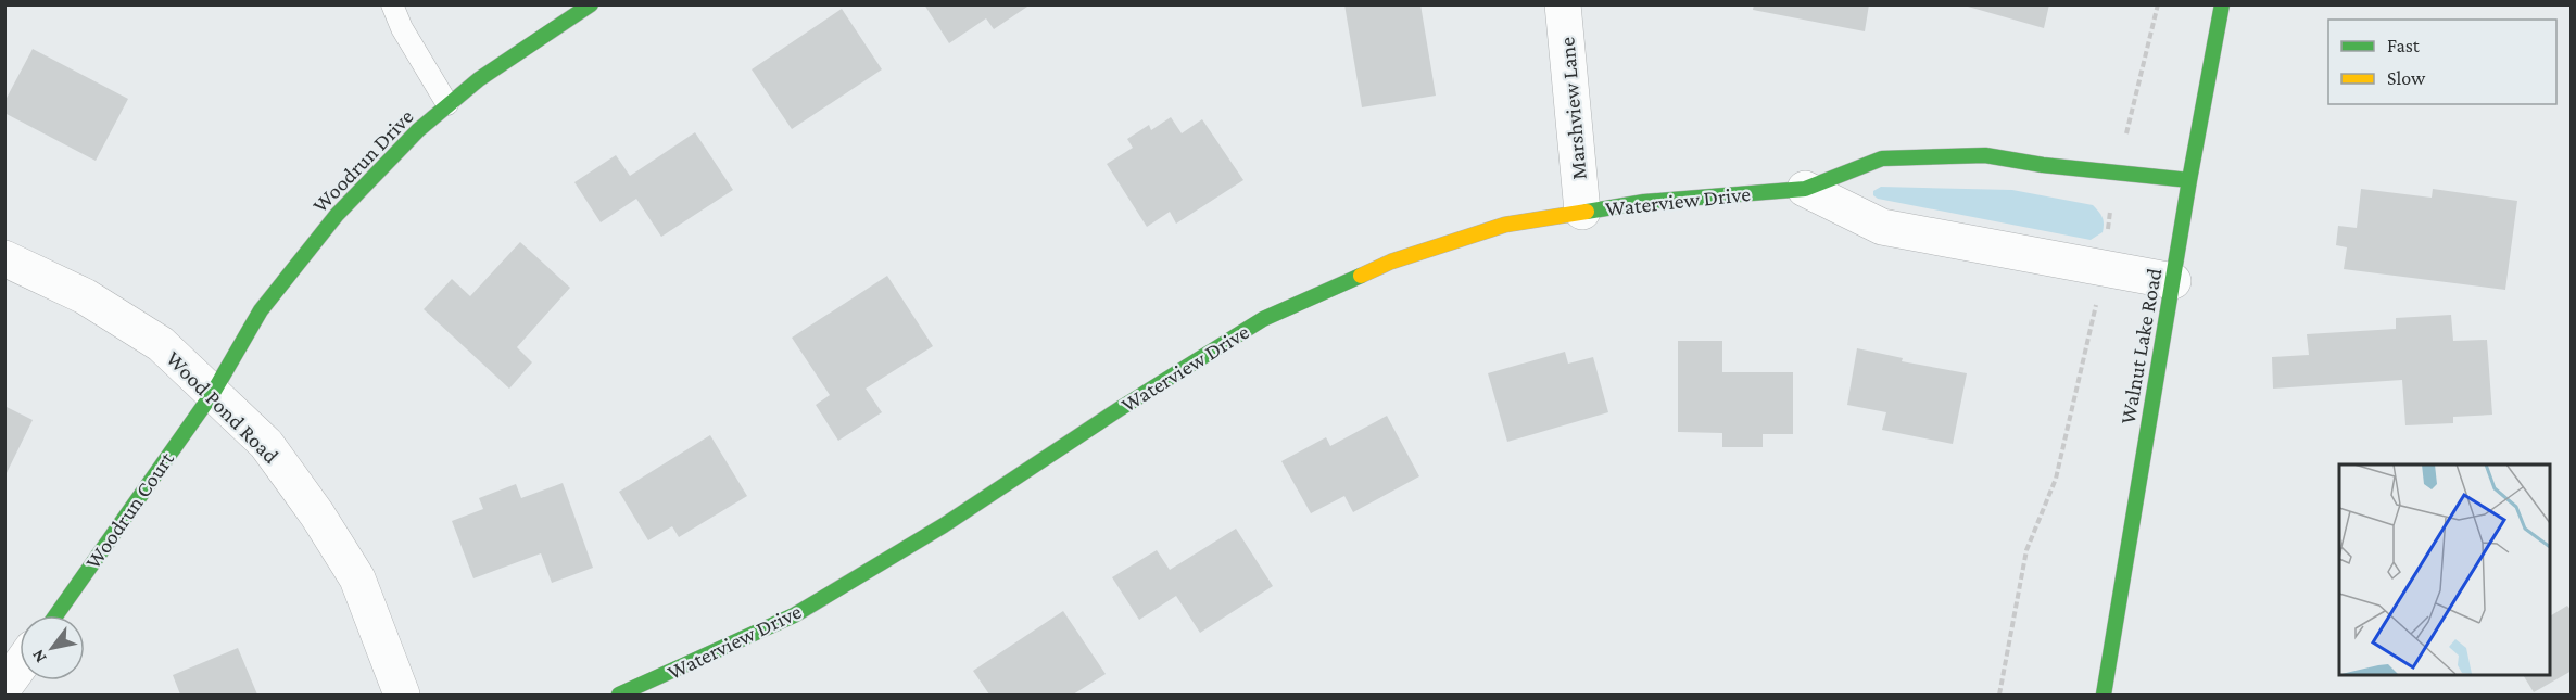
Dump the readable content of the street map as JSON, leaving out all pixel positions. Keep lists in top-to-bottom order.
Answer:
{
  "streets": {
    "street": [
      "Marshview Lane",
      "Woodrun Drive",
      "Waterview Drive",
      "Walnut Lake Road",
      "Wood Pond Road",
      "Woodrun Court"
    ]
  },
  "crossings": [
    ["Marshview Lane", "Waterview Drive"],
    ["Woodrun Drive", "Wood Pond Road"],
    ["Woodrun Drive", "Woodrun Court"],
    ["Waterview Drive", "Walnut Lake Road"],
    ["Wood Pond Road", "Woodrun Court"]
  ],
  "legend": ["Fast", "Slow"],
  "north": "bottom left"
}
